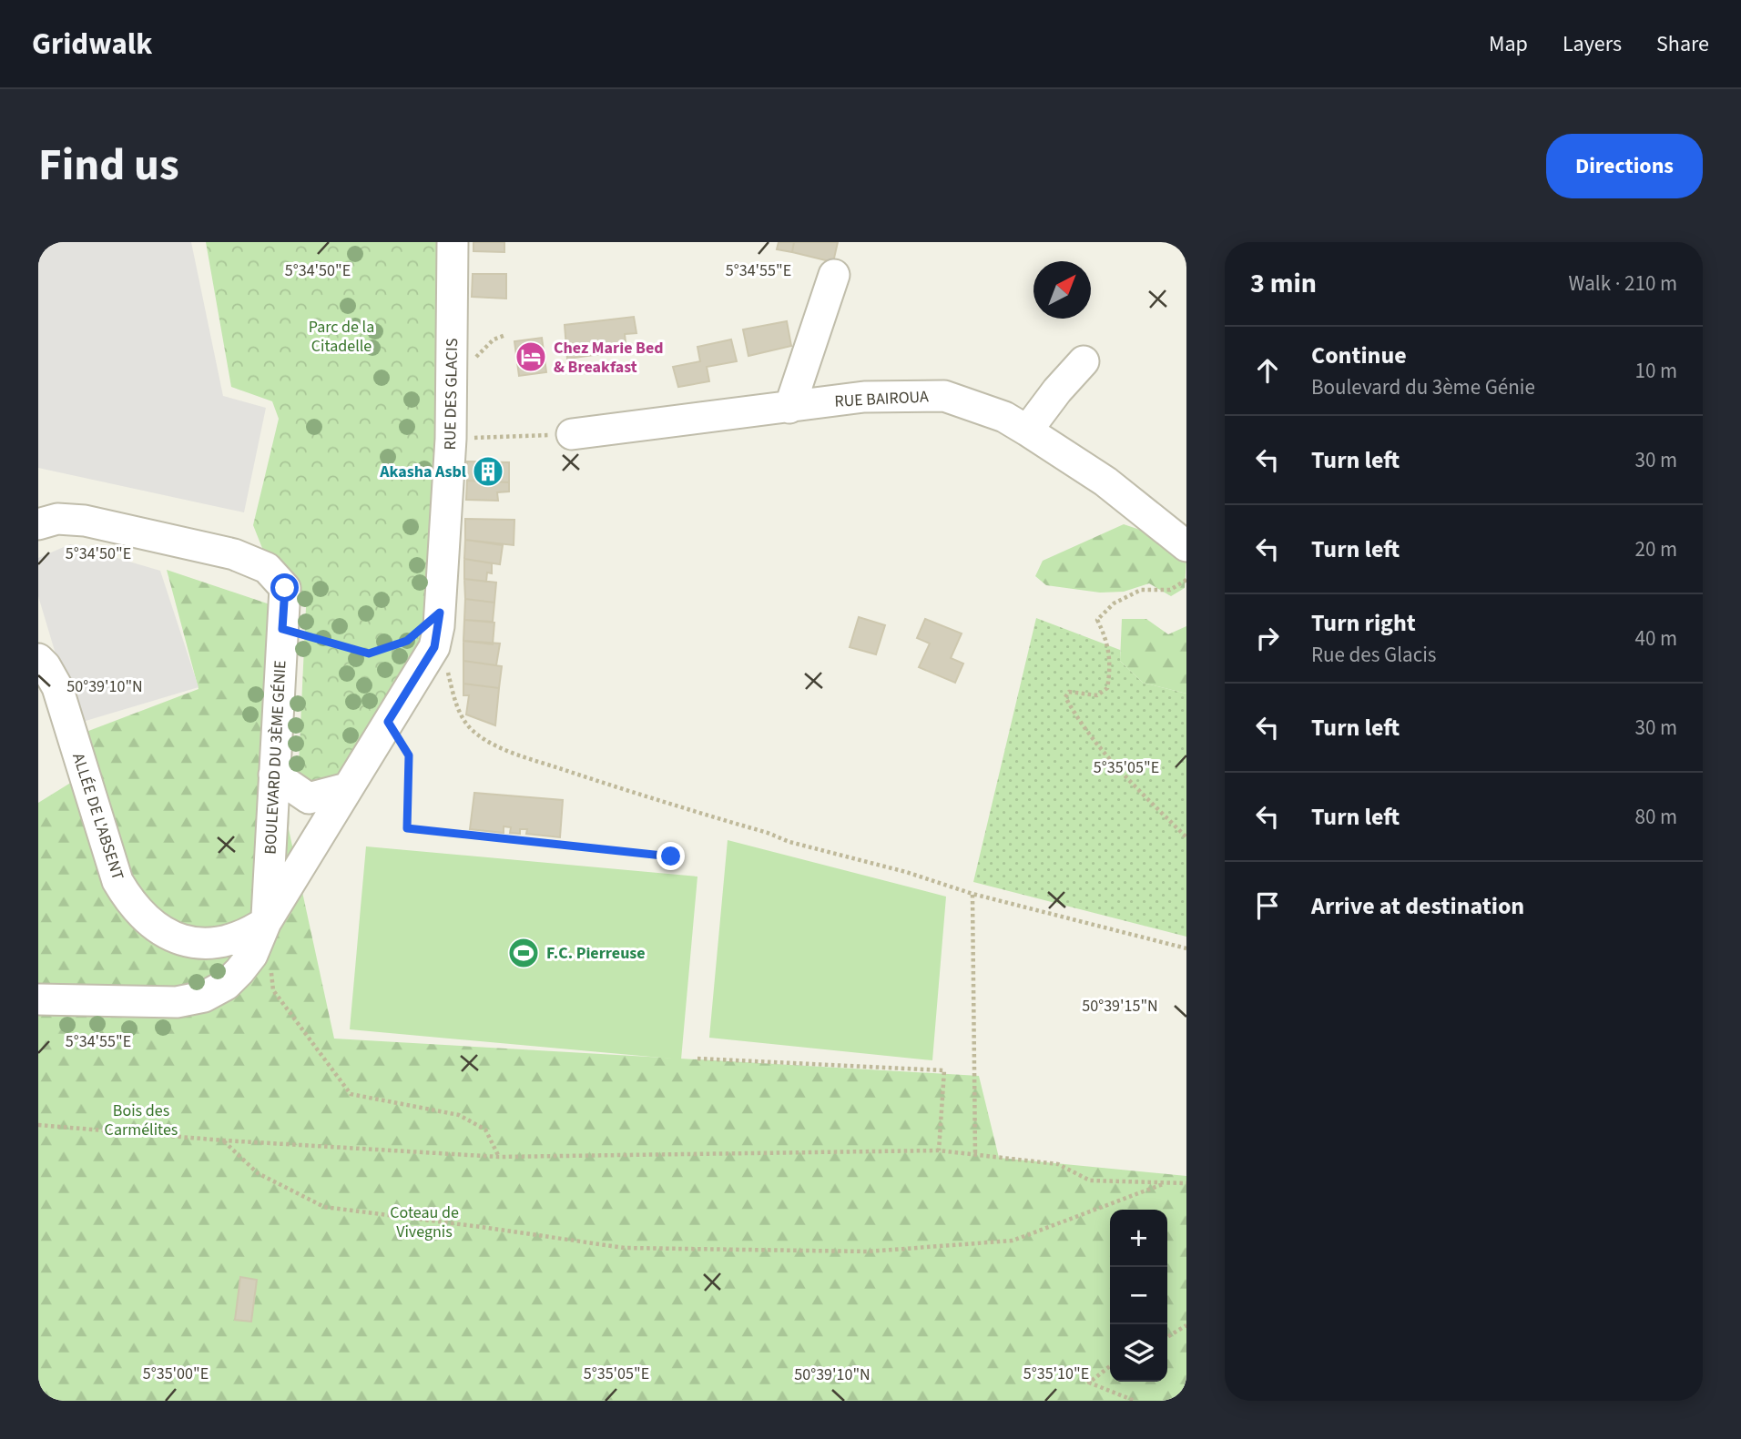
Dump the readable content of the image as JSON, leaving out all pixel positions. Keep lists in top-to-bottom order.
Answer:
{
  "streets": {
    "street": [
      "RUE DES GLACIS",
      "RUE BAIROUA",
      "BOULEVARD DU 3ÈME GÉNIE",
      "ALLÉE DE L'ABSENT"
    ]
  },
  "crossings": [
    ["RUE DES GLACIS", "BOULEVARD DU 3ÈME GÉNIE"],
    ["RUE DES GLACIS", "ALLÉE DE L'ABSENT"],
    ["BOULEVARD DU 3ÈME GÉNIE", "ALLÉE DE L'ABSENT"]
  ],
  "parks": ["Parc de la Citadelle", "Bois des Carmélites", "Coteau de Vivegnis"],
  "places": {
    "hotel": ["Chez Marie Bed & Breakfast"],
    "building": ["Akasha Asbl"],
    "sports": ["F.C. Pierreuse"]
  },
  "north": "top right",
  "page": {
    "header": "Gridwalk",
    "nav": ["Map", "Layers", "Share"],
    "title": "Find us",
    "buttons": "Directions",
    "heading": ["3 min", "Walk · 210 m"],
    "list": [
      ["Continue", "Boulevard du 3ème Génie", "10 m"],
      ["Turn left", "30 m"],
      ["Turn left", "20 m"],
      ["Turn right", "Rue des Glacis", "40 m"],
      ["Turn left", "30 m"],
      ["Turn left", "80 m"],
      "Arrive at destination"
    ],
    "map_buttons": ["+", "−"]
  },
  "coordinates": [
    "5°34'50\"E",
    "5°34'55\"E",
    "50°39'10\"N",
    "5°35'05\"E",
    "50°39'15\"N",
    "5°35'00\"E",
    "5°35'10\"E"
  ]
}
